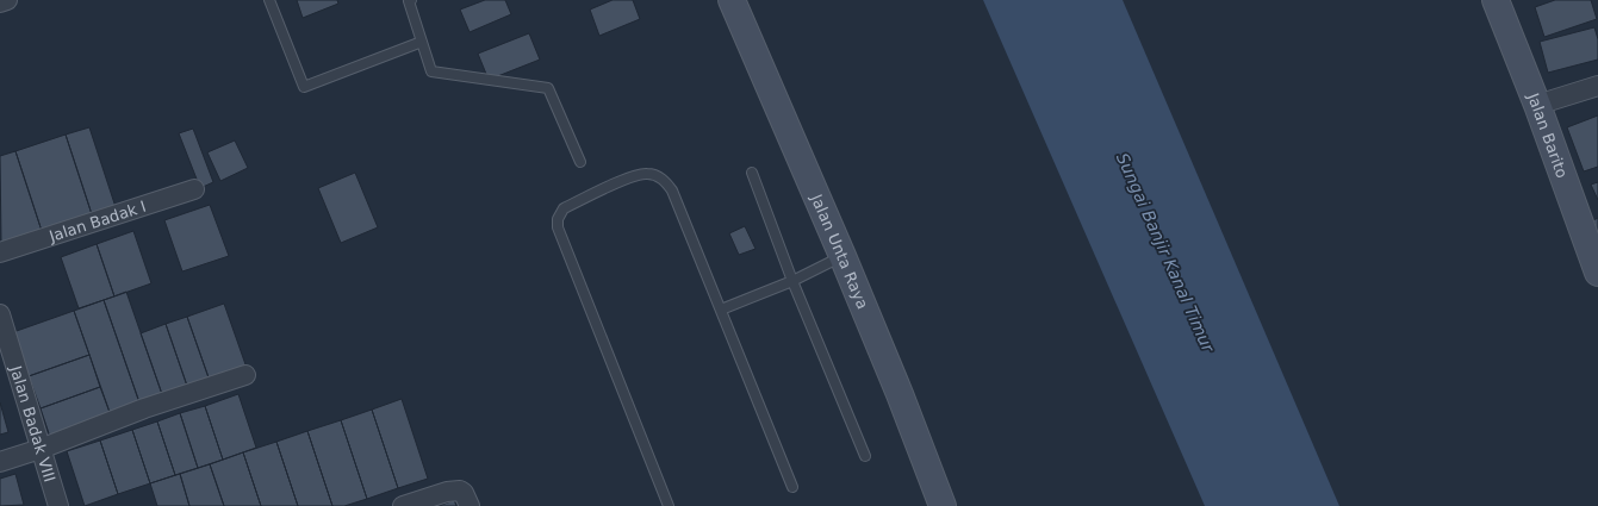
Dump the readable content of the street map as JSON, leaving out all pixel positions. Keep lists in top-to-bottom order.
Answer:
{
  "streets": {
    "street": [
      "Jalan Barito",
      "Jalan Badak I",
      "Jalan Unta Raya",
      "Jalan Badak VIII"
    ]
  },
  "water": ["Sungai Banjir Kanal Timur"]
}
